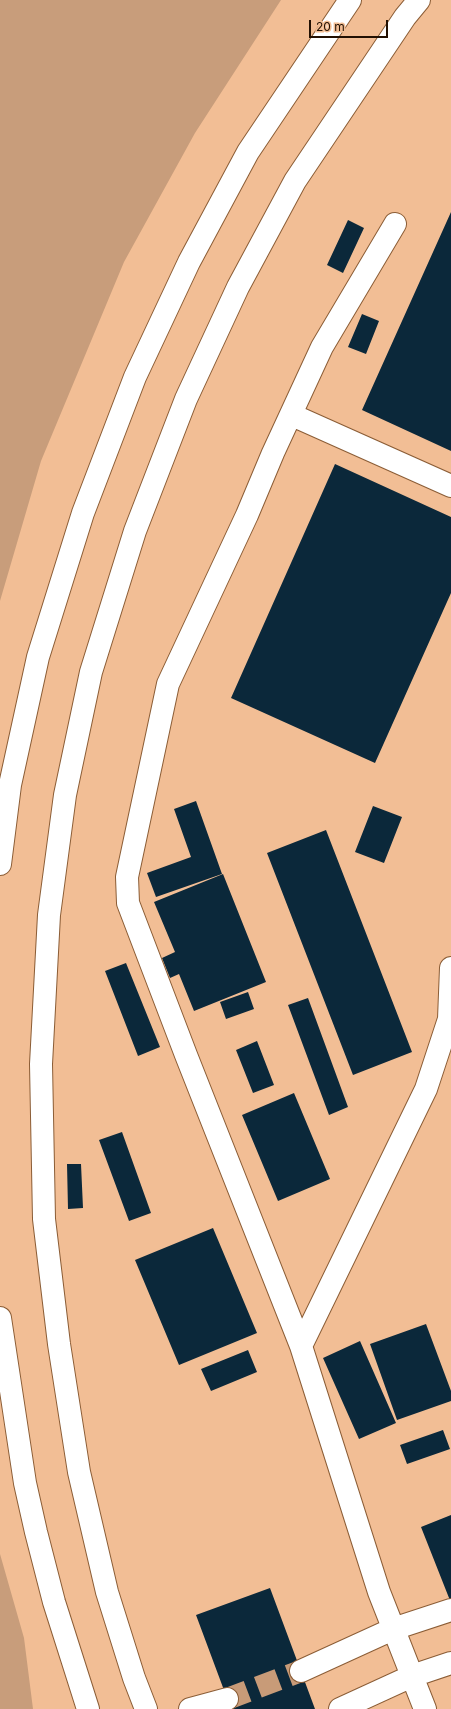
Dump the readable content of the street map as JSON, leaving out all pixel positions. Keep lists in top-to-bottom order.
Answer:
{
  "scale_bar": "20 m"
}
